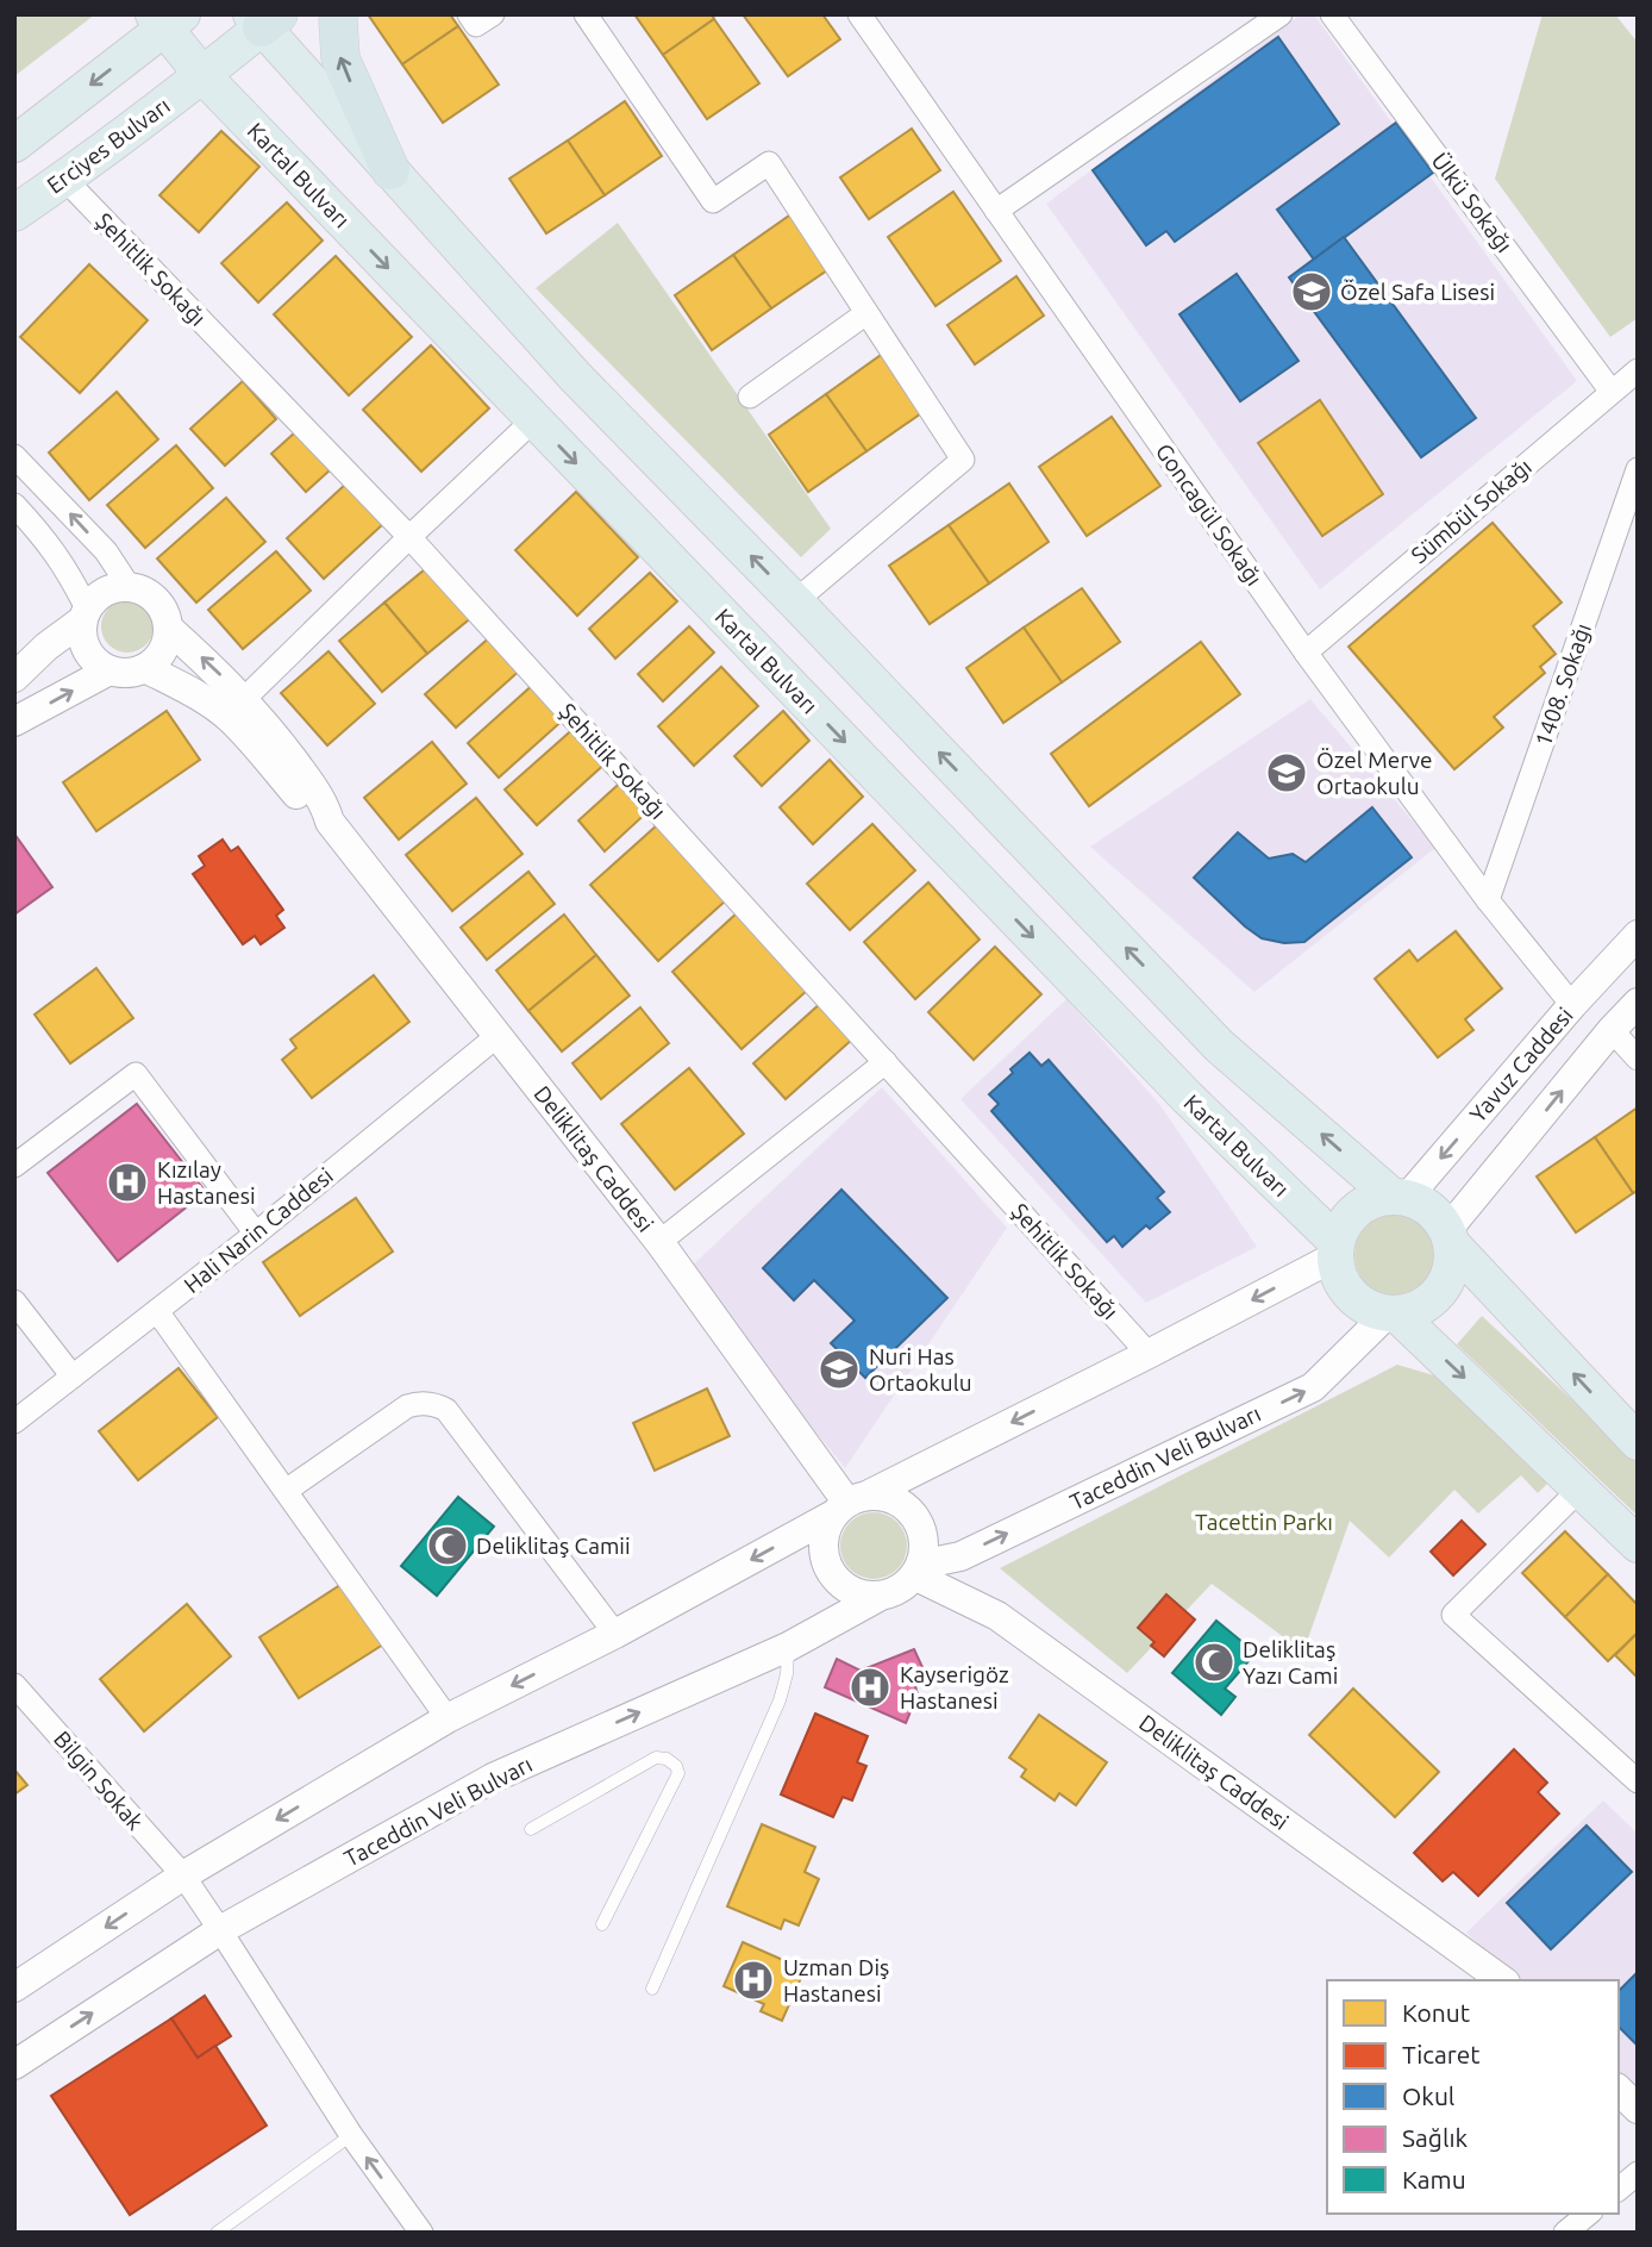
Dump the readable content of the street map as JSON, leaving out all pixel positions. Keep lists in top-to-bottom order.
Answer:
{
  "streets": {
    "main road": ["Erciyes Bulvarı", "Kartal Bulvarı"],
    "street": [
      "Ülkü Sokağı",
      "Şehitlik Sokağı",
      "Sümbül Sokağı",
      "Goncagül Sokağı",
      "1408. Sokağı",
      "Yavuz Caddesi",
      "Deliklitaş Caddesi",
      "Hali Narin Caddesi",
      "Taceddin Veli Bulvarı",
      "Bilgin Sokak"
    ]
  },
  "crossings": [
    ["Erciyes Bulvarı", "Kartal Bulvarı"],
    ["Erciyes Bulvarı", "Şehitlik Sokağı"],
    ["Kartal Bulvarı", "Yavuz Caddesi"],
    ["Kartal Bulvarı", "Taceddin Veli Bulvarı"],
    ["Ülkü Sokağı", "Sümbül Sokağı"],
    ["Sümbül Sokağı", "Goncagül Sokağı"],
    ["Goncagül Sokağı", "1408. Sokağı"],
    ["Goncagül Sokağı", "Yavuz Caddesi"],
    ["Yavuz Caddesi", "Taceddin Veli Bulvarı"],
    ["Deliklitaş Caddesi", "Hali Narin Caddesi"],
    ["Deliklitaş Caddesi", "Taceddin Veli Bulvarı"],
    ["Taceddin Veli Bulvarı", "Bilgin Sokak"]
  ],
  "parks": ["Tacettin Parkı"],
  "places": {
    "school or university": ["Özel Safa Lisesi", "Özel Merve Ortaokulu", "Nuri Has Ortaokulu"],
    "hospital": ["Kızılay Hastanesi", "Kayserigöz Hastanesi", "Uzman Diş Hastanesi"],
    "mosque": ["Deliklitaş Camii", "Deliklitaş Yazı Cami"]
  },
  "legend": [
    "Konut",
    "Ticaret",
    "Okul",
    "Sağlık",
    "Kamu"
  ]
}
